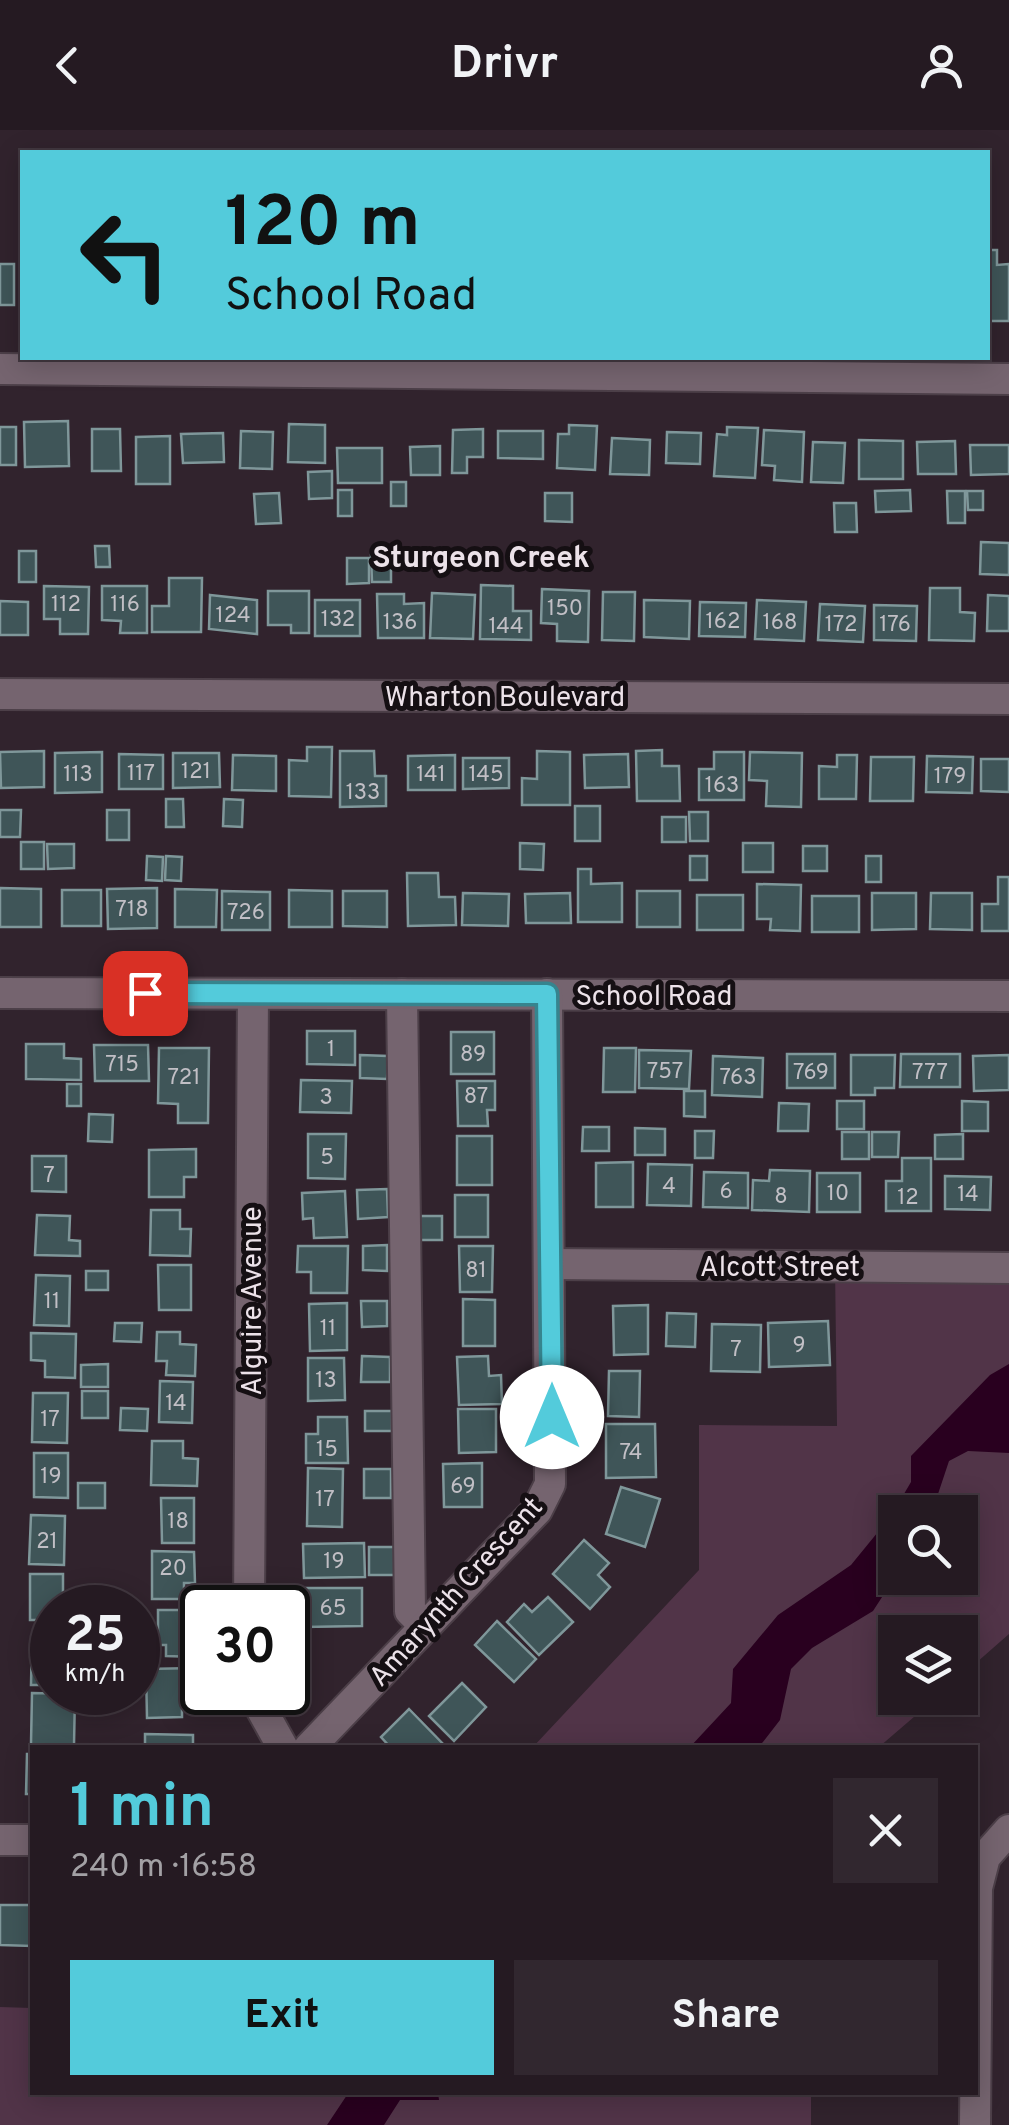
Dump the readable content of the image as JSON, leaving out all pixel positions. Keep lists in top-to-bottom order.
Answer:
{
  "streets": {
    "street": [
      "Wharton Boulevard",
      "School Road",
      "Alcott Street",
      "Alguire Avenue",
      "Amarynth Crescent"
    ]
  },
  "crossings": [
    ["School Road", "Alguire Avenue"],
    ["School Road", "Amarynth Crescent"],
    ["Alcott Street", "Amarynth Crescent"]
  ],
  "districts": ["Sturgeon Creek"],
  "house_numbers": [
    "112",
    "116",
    "150",
    "124",
    "132",
    "162",
    "136",
    "168",
    "172",
    "176",
    "144",
    "121",
    "117",
    "113",
    "141",
    "145",
    "179",
    "163",
    "133",
    "718",
    "726",
    "1",
    "89",
    "715",
    "757",
    "769",
    "777",
    "721",
    "763",
    "87",
    "3",
    "5",
    "7",
    "4",
    "6",
    "10",
    "14",
    "8",
    "12",
    "81",
    "11",
    "11",
    "9",
    "7",
    "13",
    "14",
    "17",
    "15",
    "74",
    "19",
    "69",
    "17",
    "18",
    "21",
    "19",
    "20",
    "65"
  ],
  "page": {
    "header": "Drivr",
    "turn": ["120 m", "School Road"],
    "speed": "25 km/h",
    "limit": "30",
    "heading": ["1 min", "240 m · 16:58"],
    "buttons": ["Exit", "Share"]
  }
}
